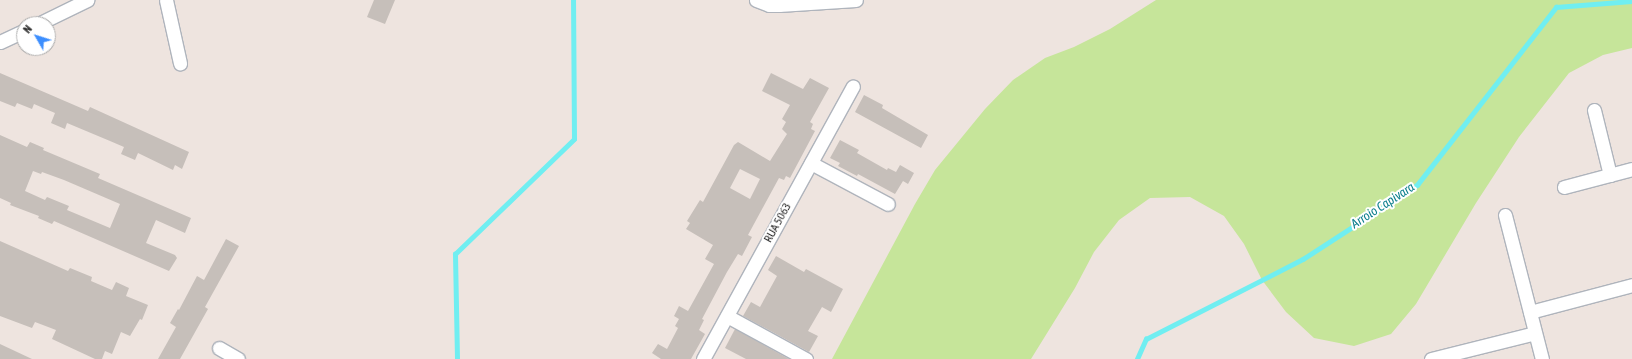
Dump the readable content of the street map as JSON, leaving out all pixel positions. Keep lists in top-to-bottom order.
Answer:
{
  "streets": {
    "street": ["RUA 5063"]
  },
  "water": ["Arroio Capivara"],
  "north": "top left"
}
